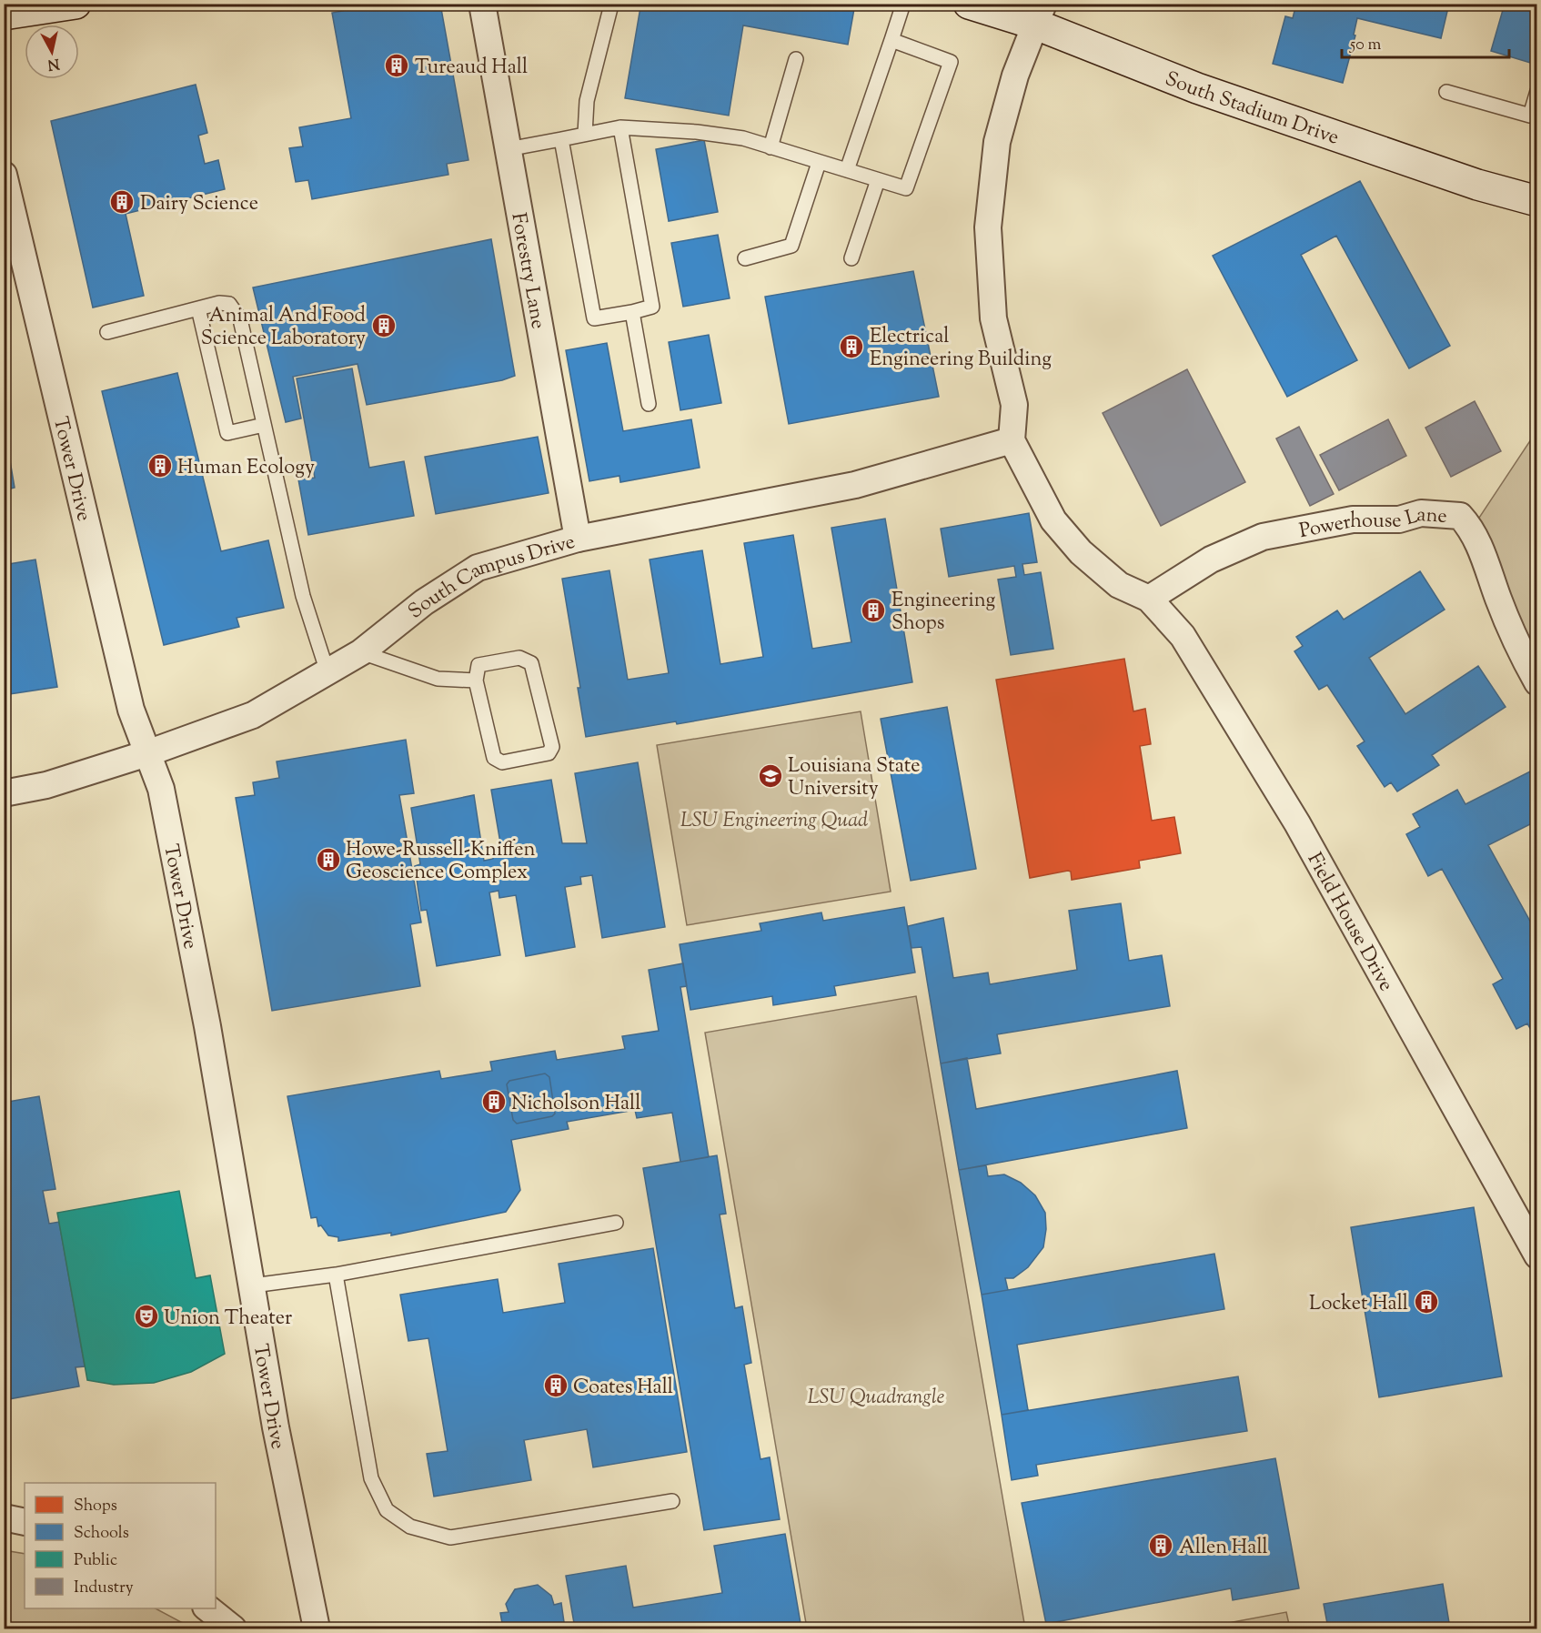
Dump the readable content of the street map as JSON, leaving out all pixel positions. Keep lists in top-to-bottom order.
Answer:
{
  "streets": {
    "street": [
      "South Stadium Drive",
      "Forestry Lane",
      "Tower Drive",
      "Powerhouse Lane",
      "South Campus Drive",
      "Field House Drive"
    ]
  },
  "crossings": [
    ["Forestry Lane", "South Campus Drive"],
    ["Tower Drive", "South Campus Drive"],
    ["Powerhouse Lane", "Field House Drive"]
  ],
  "parks": ["LSU Engineering Quad", "LSU Quadrangle"],
  "places": {
    "building": [
      "Tureaud Hall",
      "Dairy Science",
      "Animal And Food Science Laboratory",
      "Electrical Engineering Building",
      "Human Ecology",
      "Engineering Shops",
      "Howe-Russell-Kniffen Geoscience Complex",
      "Nicholson Hall",
      "Locket Hall",
      "Coates Hall",
      "Allen Hall"
    ],
    "school or university": ["Louisiana State University"],
    "theatre": ["Union Theater"]
  },
  "legend": [
    "Shops",
    "Schools",
    "Public",
    "Industry"
  ],
  "scale_bar": "50 m",
  "north": "bottom"
}
